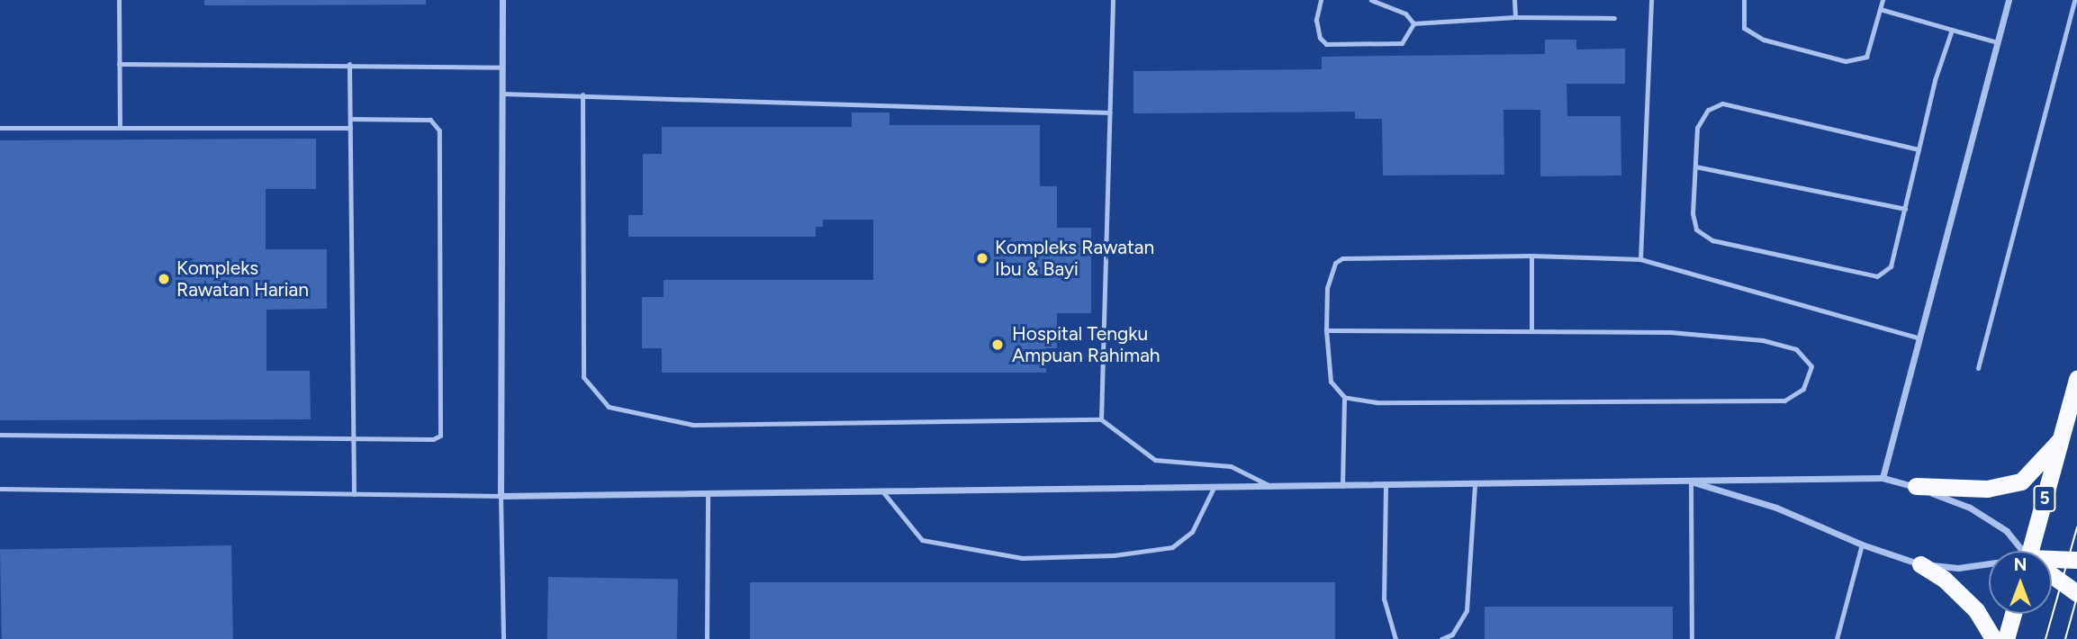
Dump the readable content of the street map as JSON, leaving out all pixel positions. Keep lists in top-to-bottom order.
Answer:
{
  "streets": {
    "highway": ["5"]
  },
  "places": ["Kompleks Rawatan Ibu & Bayi", "Kompleks Rawatan Harian", "Hospital Tengku Ampuan Rahimah"],
  "north": "top"
}
